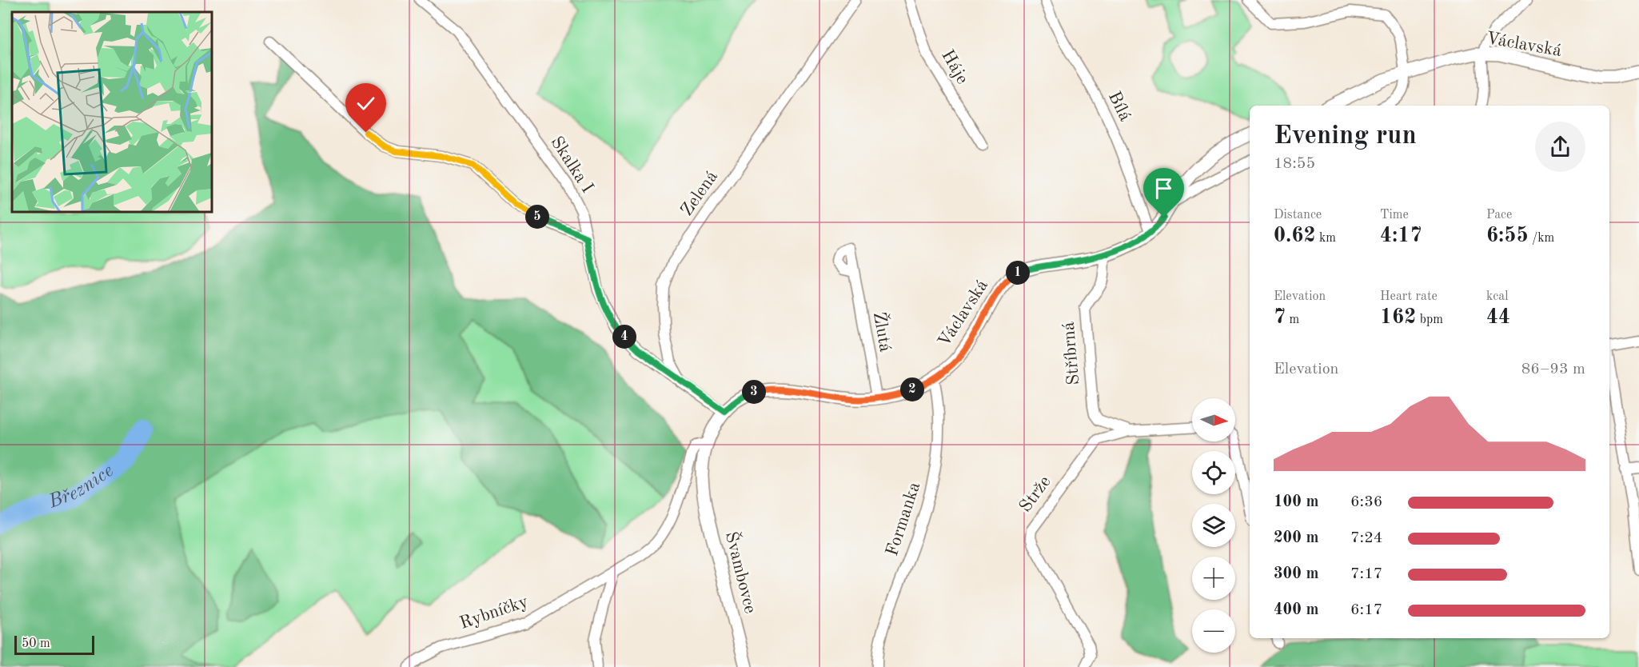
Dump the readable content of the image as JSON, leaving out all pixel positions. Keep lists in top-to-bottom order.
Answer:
{
  "streets": {
    "street": [
      "Václavská",
      "Háje",
      "Bílá",
      "Skalka I",
      "Zelená",
      "Žlutá",
      "Stříbrná",
      "Strže",
      "Formanka",
      "Švambovce",
      "Rybníčky"
    ]
  },
  "crossings": [
    ["Václavská", "Bílá"],
    ["Václavská", "Zelená"],
    ["Václavská", "Žlutá"],
    ["Václavská", "Stříbrná"],
    ["Václavská", "Formanka"],
    ["Václavská", "Švambovce"],
    ["Skalka I", "Zelená"],
    ["Zelená", "Švambovce"],
    ["Stříbrná", "Strže"],
    ["Švambovce", "Rybníčky"]
  ],
  "water": ["Březnice"],
  "scale_bar": "50 m",
  "north": "right",
  "page": {
    "heading": ["Evening run", "18:55"],
    "stats": [
      ["Distance", "0.62 km"],
      ["Time", "4:17"],
      ["Pace", "6:55 /km"],
      ["Elevation", "7 m"],
      ["Heart rate", "162 bpm"],
      ["kcal", "44"]
    ],
    "pins": [
      "5",
      "1",
      "4",
      "2",
      "3"
    ],
    "chart": ["Elevation", "86–93 m"],
    "map_buttons": ["+", "−"],
    "list": [
      {
        "name": "100 m",
        "note": "6:36"
      },
      {
        "name": "200 m",
        "note": "7:24"
      },
      {
        "name": "300 m",
        "note": "7:17"
      },
      {
        "name": "400 m",
        "note": "6:17"
      }
    ],
    "scale": "50 m"
  }
}
